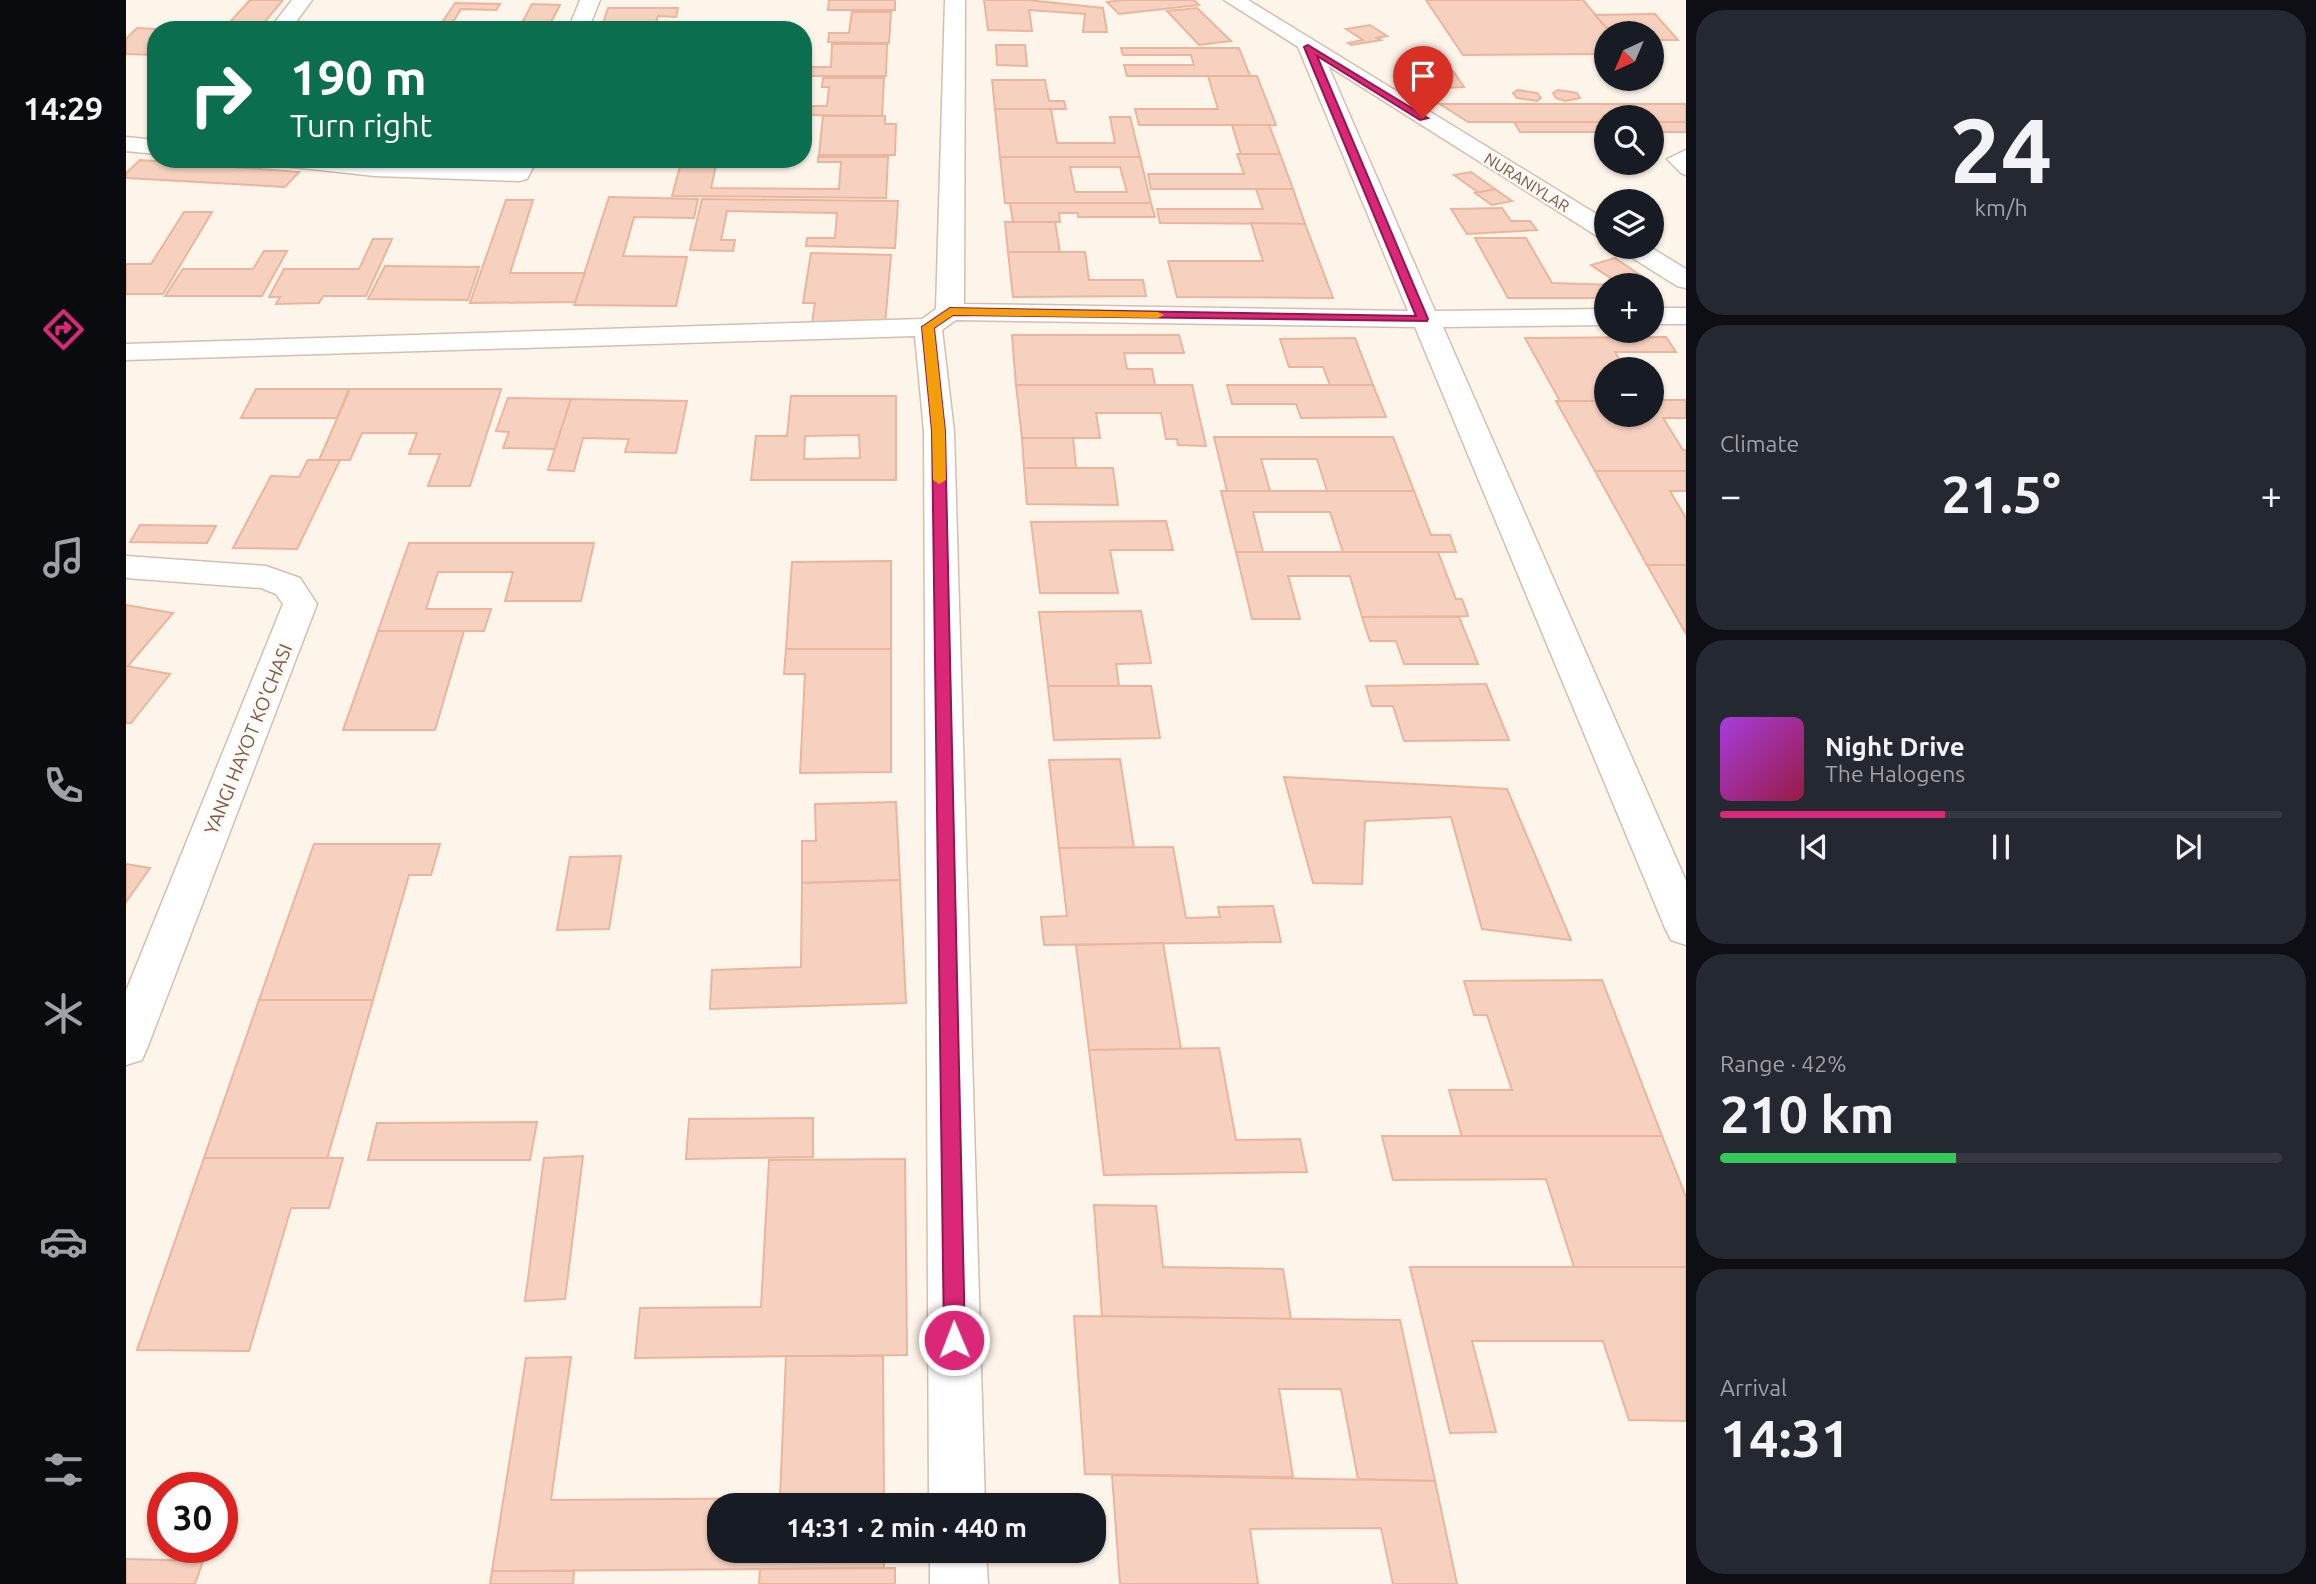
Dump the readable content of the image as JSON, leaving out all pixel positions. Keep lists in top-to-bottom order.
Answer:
{
  "streets": {
    "street": ["NURANIYLAR", "YANGI HAYOT KO'CHASI"]
  },
  "north": "bottom left",
  "page": {
    "tabs": "14:29",
    "tile": [
      ["24", "km/h"],
      "Climate",
      ["Range · 42%", "210 km"],
      ["Arrival", "14:31"]
    ],
    "map_buttons": ["+", "−"],
    "turn": ["190 m", "Turn right"],
    "heat": ["−", "21.5°", "+"],
    "song": ["Night Drive", "The Halogens"],
    "limit": "30",
    "trip": "14:31 · 2 min · 440 m"
  }
}
